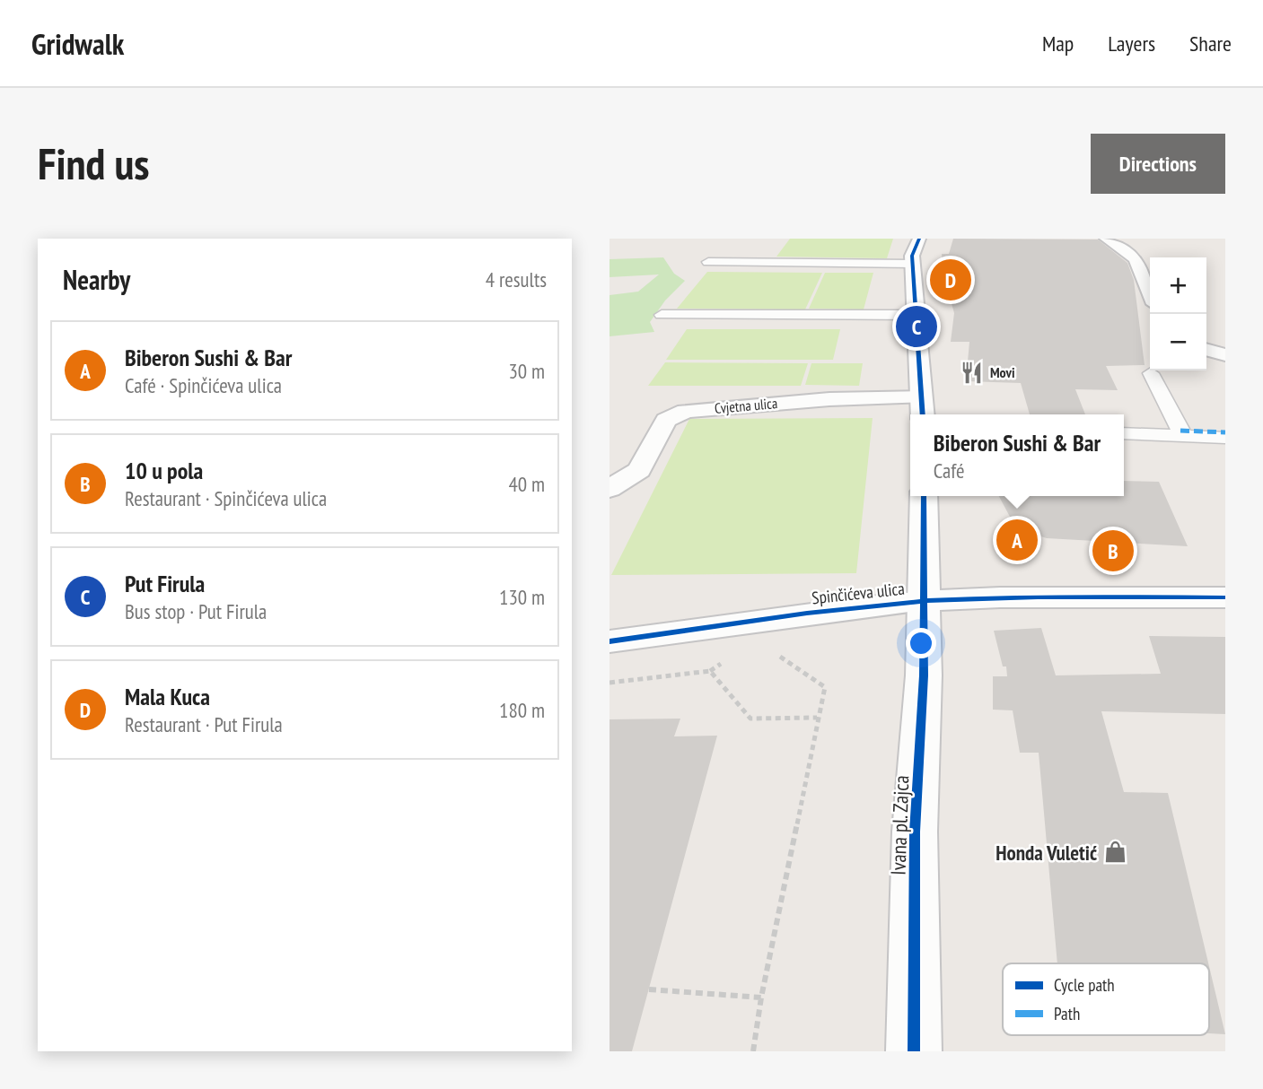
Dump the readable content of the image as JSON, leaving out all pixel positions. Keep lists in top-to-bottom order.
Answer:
{
  "streets": {
    "street": ["Cvjetna ulica", "Spinčićeva ulica", "Ivana pl. Zajca"]
  },
  "crossings": [
    ["Spinčićeva ulica", "Ivana pl. Zajca"]
  ],
  "places": {
    "restaurant": ["Movi"],
    "shop": ["Honda Vuletić"]
  },
  "legend": ["Cycle path", "Path"],
  "page": {
    "header": "Gridwalk",
    "nav": ["Map", "Layers", "Share"],
    "buttons": "Directions",
    "title": "Find us",
    "heading": ["Nearby", "4 results"],
    "pins": [
      "D",
      "C",
      "A",
      "B"
    ],
    "map_buttons": ["+", "−"],
    "list": [
      {
        "mark": "A",
        "name": "Biberon Sushi & Bar",
        "note": "Café · Spinčićeva ulica",
        "value": "30 m"
      },
      {
        "mark": "B",
        "name": "10 u pola",
        "note": "Restaurant · Spinčićeva ulica",
        "value": "40 m"
      },
      {
        "mark": "C",
        "name": "Put Firula",
        "note": "Bus stop · Put Firula",
        "value": "130 m"
      },
      {
        "mark": "D",
        "name": "Mala Kuca",
        "note": "Restaurant · Put Firula",
        "value": "180 m"
      }
    ],
    "popup": ["Biberon Sushi & Bar", "Café"]
  }
}
